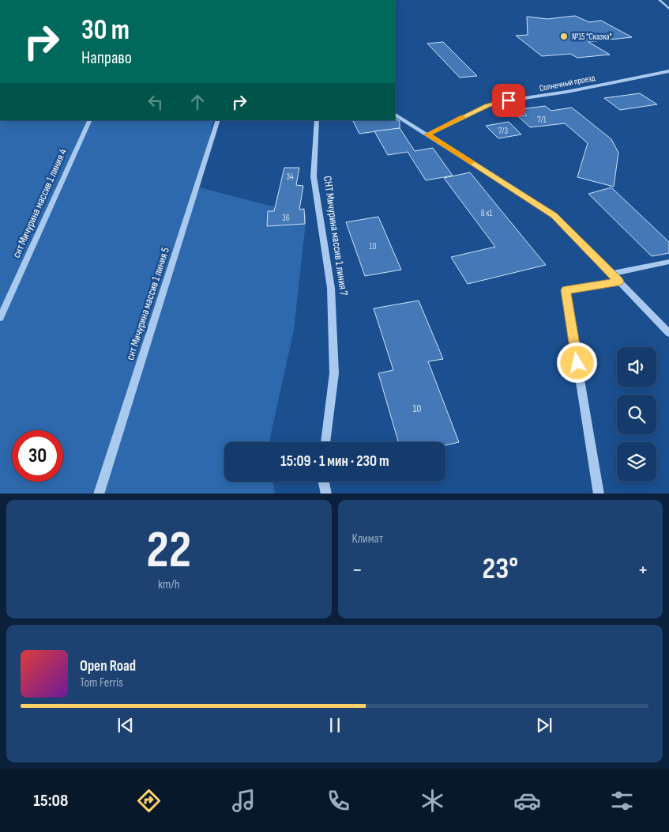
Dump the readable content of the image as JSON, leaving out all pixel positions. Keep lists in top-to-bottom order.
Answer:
{
  "streets": {
    "street": [
      "Солнечный проезд",
      "снт Мичурина массив 1 линия 4",
      "СНТ Мичурина массив 1 линия 7",
      "снт Мичурина массив 1 линия 5"
    ]
  },
  "places": ["№15 \"Сказка\""],
  "house_numbers": [
    "7/1",
    "7/3",
    "34",
    "8 к1",
    "36",
    "10",
    "10"
  ],
  "page": {
    "turn": ["30 m", "Направо"],
    "limit": "30",
    "trip": "15:09 · 1 мин · 230 m",
    "tile": [
      ["22", "km/h"],
      "Климат"
    ],
    "heat": ["−", "23°", "+"],
    "song": ["Open Road", "Tom Ferris"],
    "tabs": "15:08"
  }
}
